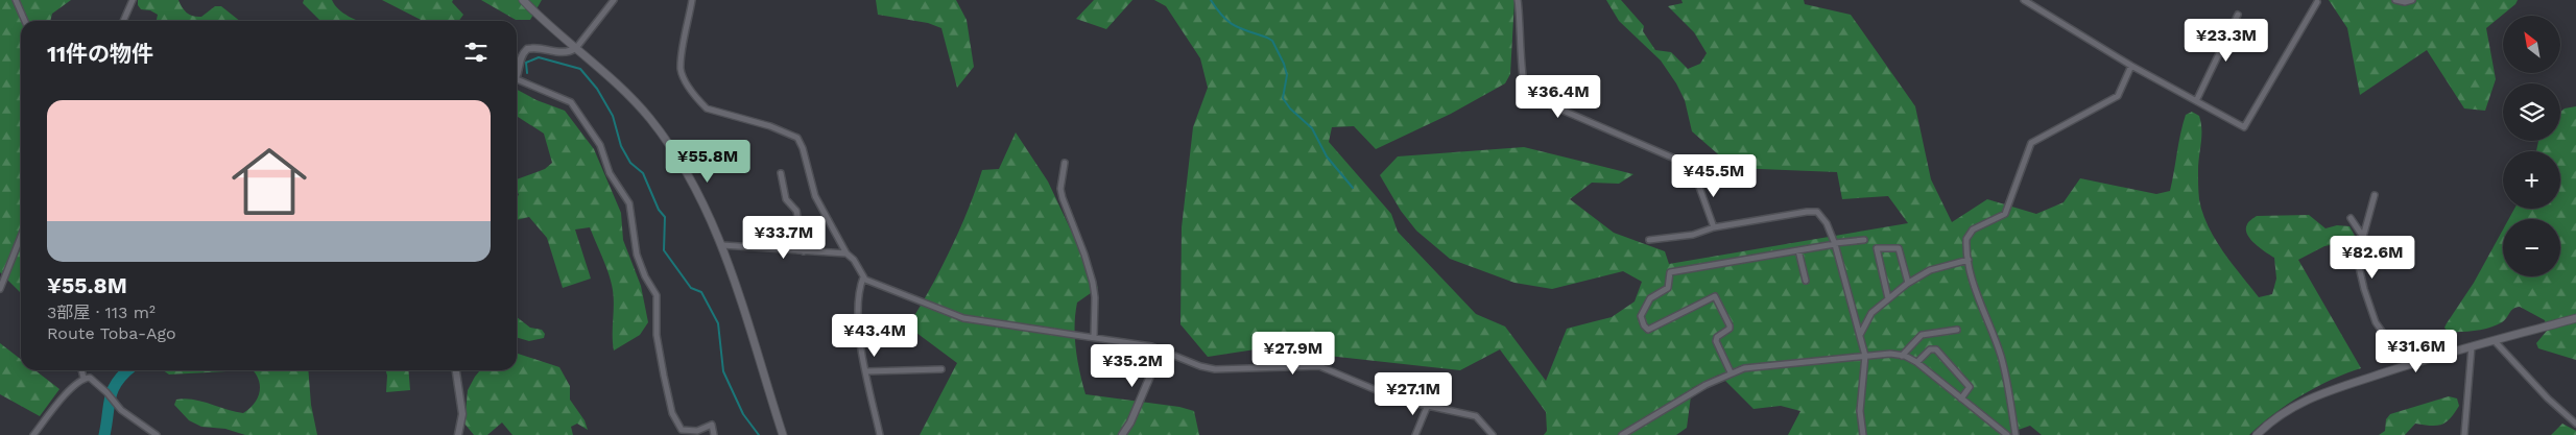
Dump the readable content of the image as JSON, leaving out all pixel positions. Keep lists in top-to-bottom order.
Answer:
{
  "north": "top left",
  "page": {
    "map_buttons": ["+", "−"],
    "price": [
      "¥23.3M",
      "¥36.4M",
      "¥55.8M",
      "¥45.5M",
      "¥33.7M",
      "¥82.6M",
      "¥43.4M",
      "¥31.6M",
      "¥27.9M",
      "¥35.2M",
      "¥27.1M"
    ],
    "heading": "11件の物件",
    "list": [
      {
        "name": "¥55.8M",
        "note": "3部屋 · 113 m² · Route Toba-Ago"
      }
    ]
  }
}
